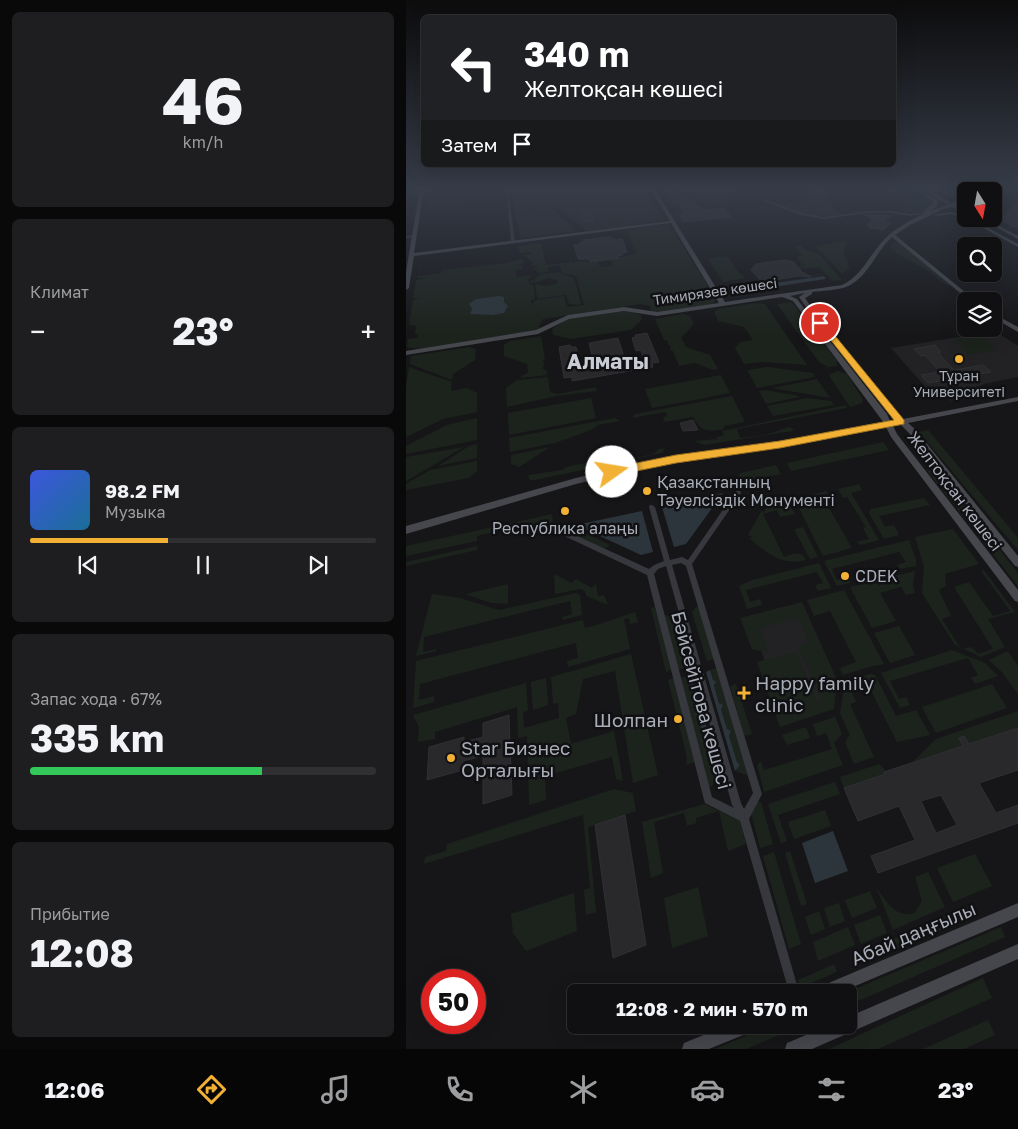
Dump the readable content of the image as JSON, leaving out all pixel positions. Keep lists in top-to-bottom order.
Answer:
{
  "streets": {
    "street": [
      "Тимирязев көшесі",
      "Желтоқсан көшесі",
      "Бәйсейітова көшесі",
      "Абай даңғылы"
    ]
  },
  "crossings": [
    ["Тимирязев көшесі", "Желтоқсан көшесі"]
  ],
  "districts": ["Алматы"],
  "places": {
    "other": [
      "Тұран Университеті",
      "Қазақстанның Тәуелсіздік Монументі",
      "Республика алаңы",
      "CDEK",
      "Шолпан",
      "Star Бизнес Орталығы"
    ],
    "health": ["Happy family clinic"]
  },
  "north": "bottom",
  "page": {
    "tile": [
      ["46", "km/h"],
      "Климат",
      ["Запас хода · 67%", "335 km"],
      ["Прибытие", "12:08"]
    ],
    "turn": ["340 m", "Желтоқсан көшесі"],
    "then": "Затем",
    "heat": ["−", "23°", "+"],
    "song": ["98.2 FM", "Музыка"],
    "limit": "50",
    "trip": "12:08 · 2 мин · 570 m",
    "tabs": ["12:06", "23°"]
  }
}
